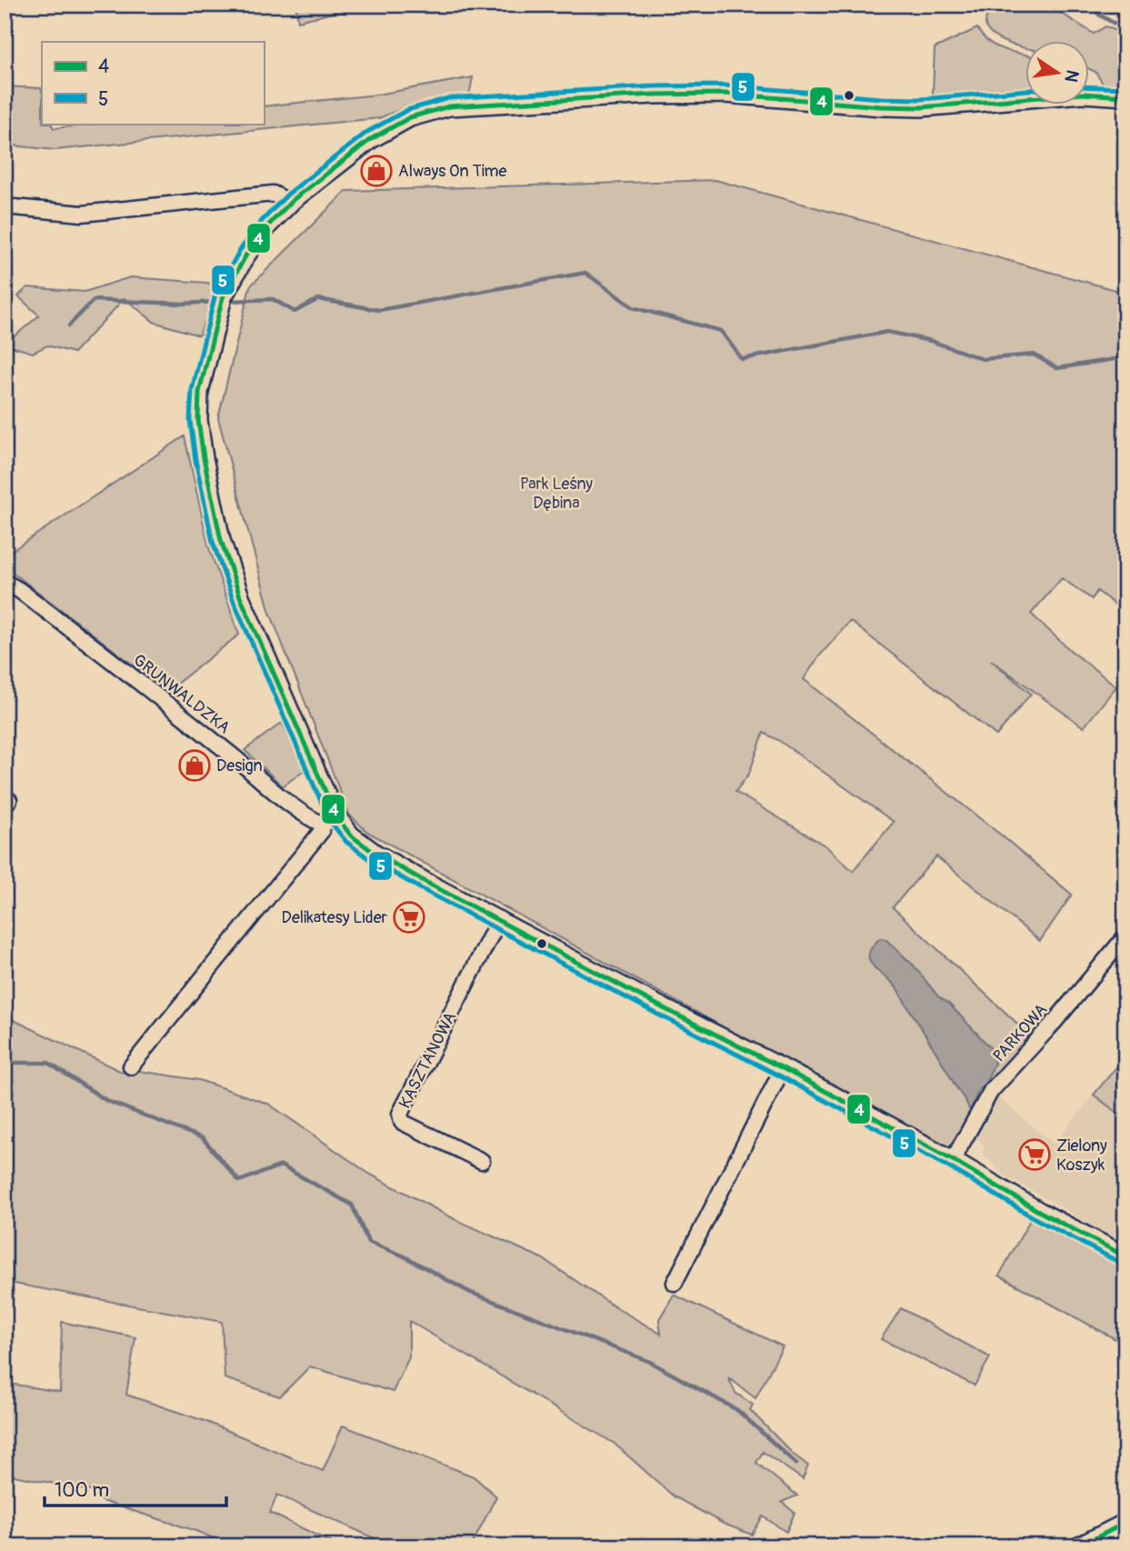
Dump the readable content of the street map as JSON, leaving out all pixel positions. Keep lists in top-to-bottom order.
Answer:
{
  "streets": {
    "street": ["GRUNWALDZKA", "PARKOWA", "KASZTANOWA"]
  },
  "parks": ["Park Leśny Dębina"],
  "places": {
    "shop": ["Always On Time", "Design"],
    "supermarket": ["Delikatesy Lider", "Zielony Koszyk"]
  },
  "lines": ["transit line 5", "transit line 4"],
  "legend": ["4", "5"],
  "scale_bar": "100 m",
  "north": "right"
}
